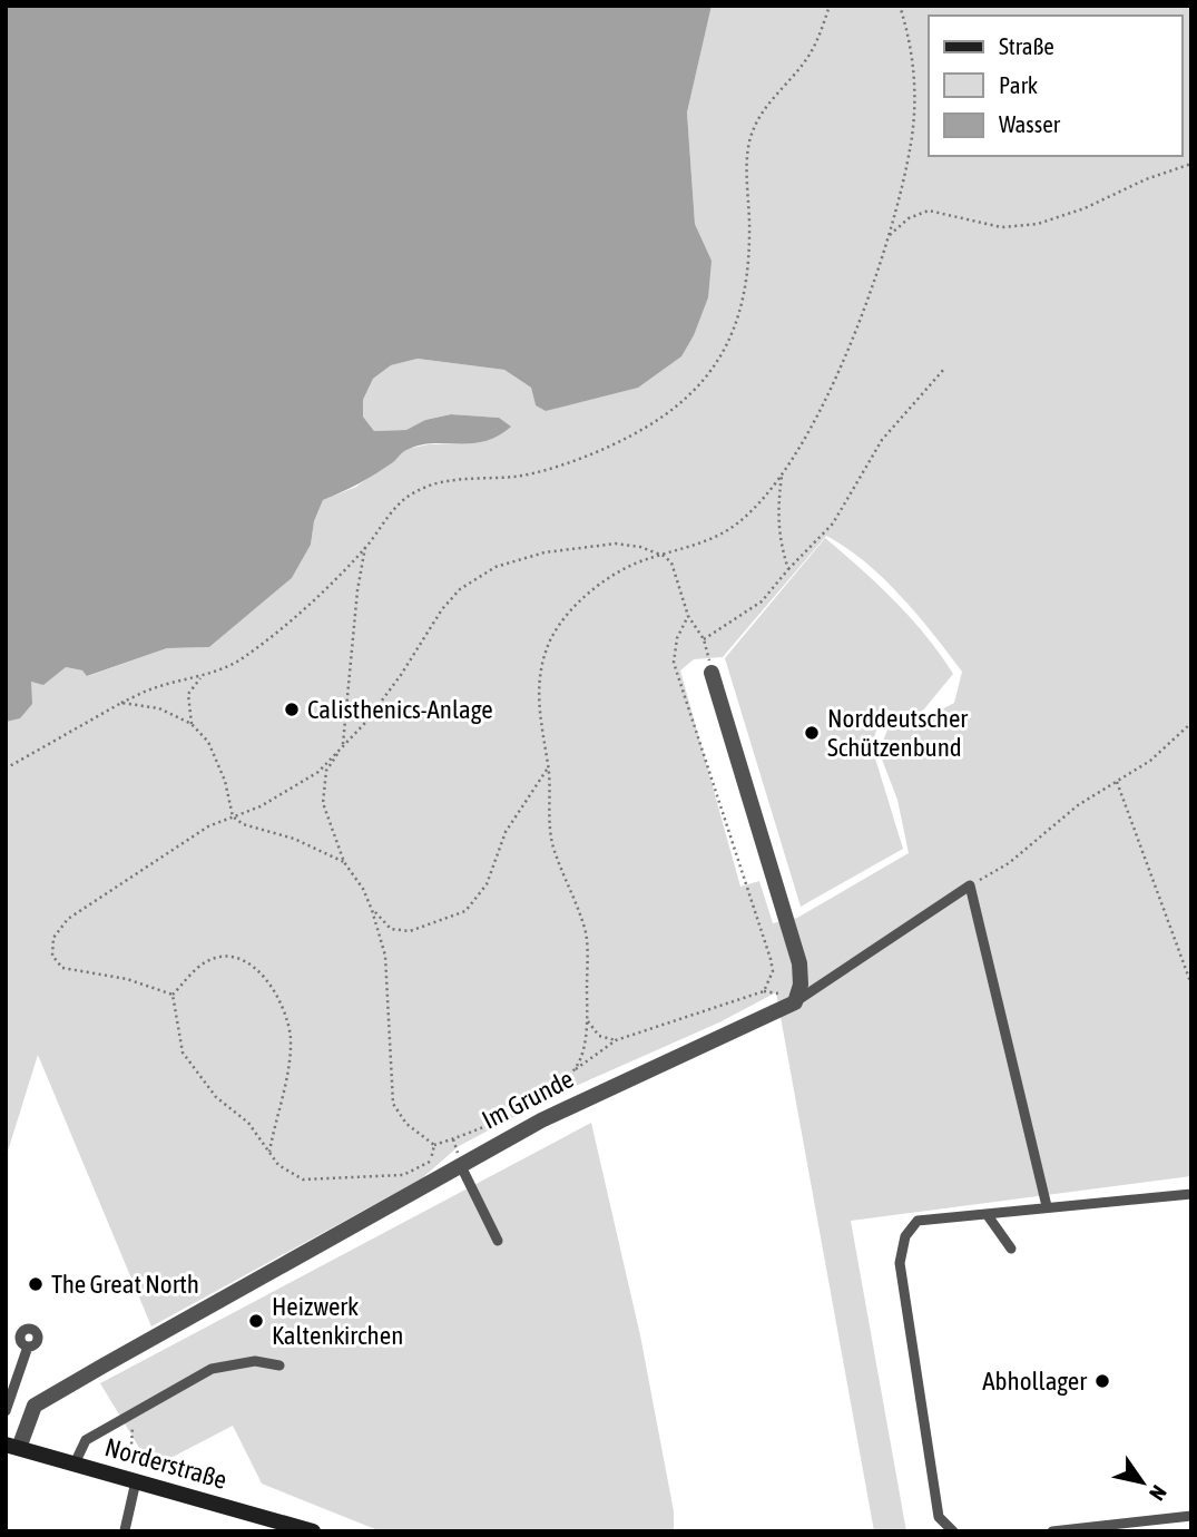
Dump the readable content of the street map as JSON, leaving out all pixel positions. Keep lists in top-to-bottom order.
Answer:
{
  "streets": {
    "main road": ["Norderstraße"],
    "street": ["Im Grunde"]
  },
  "crossings": [
    ["Im Grunde", "Norderstraße"]
  ],
  "places": [
    "Calisthenics-Anlage",
    "Norddeutscher Schützenbund",
    "The Great North",
    "Heizwerk Kaltenkirchen",
    "Abhollager"
  ],
  "legend": ["Straße", "Park", "Wasser"],
  "north": "bottom right"
}
